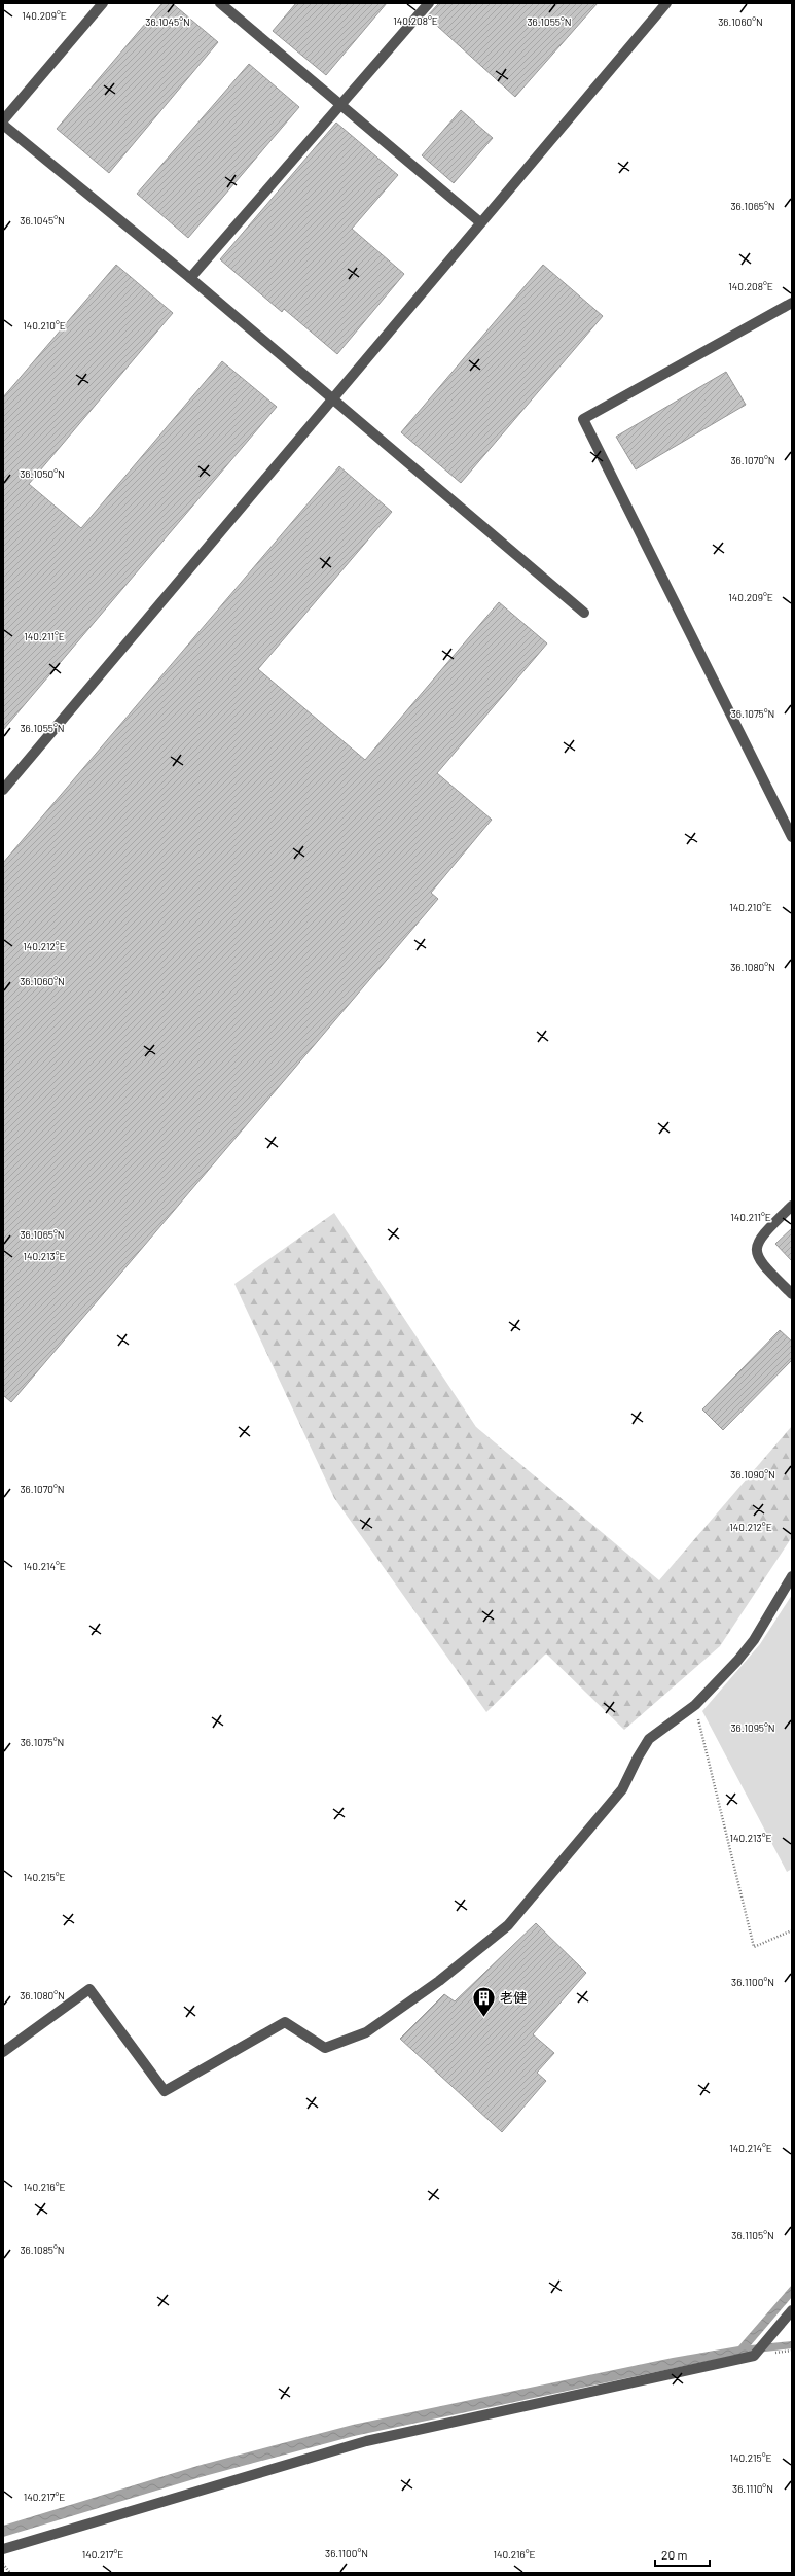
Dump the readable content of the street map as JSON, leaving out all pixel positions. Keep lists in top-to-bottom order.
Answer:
{
  "places": {
    "building": ["老健"]
  },
  "scale_bar": "20 m",
  "coordinates": [
    "140.209°E",
    "140.208°E",
    "36.1045°N",
    "36.1055°N",
    "36.1060°N",
    "36.1065°N",
    "140.210°E",
    "36.1070°N",
    "36.1050°N",
    "140.211°E",
    "36.1075°N",
    "140.212°E",
    "36.1080°N",
    "140.213°E",
    "36.1090°N",
    "140.214°E",
    "36.1095°N",
    "140.215°E",
    "36.1100°N",
    "140.216°E",
    "36.1105°N",
    "36.1085°N",
    "36.1110°N",
    "140.217°E"
  ]
}
